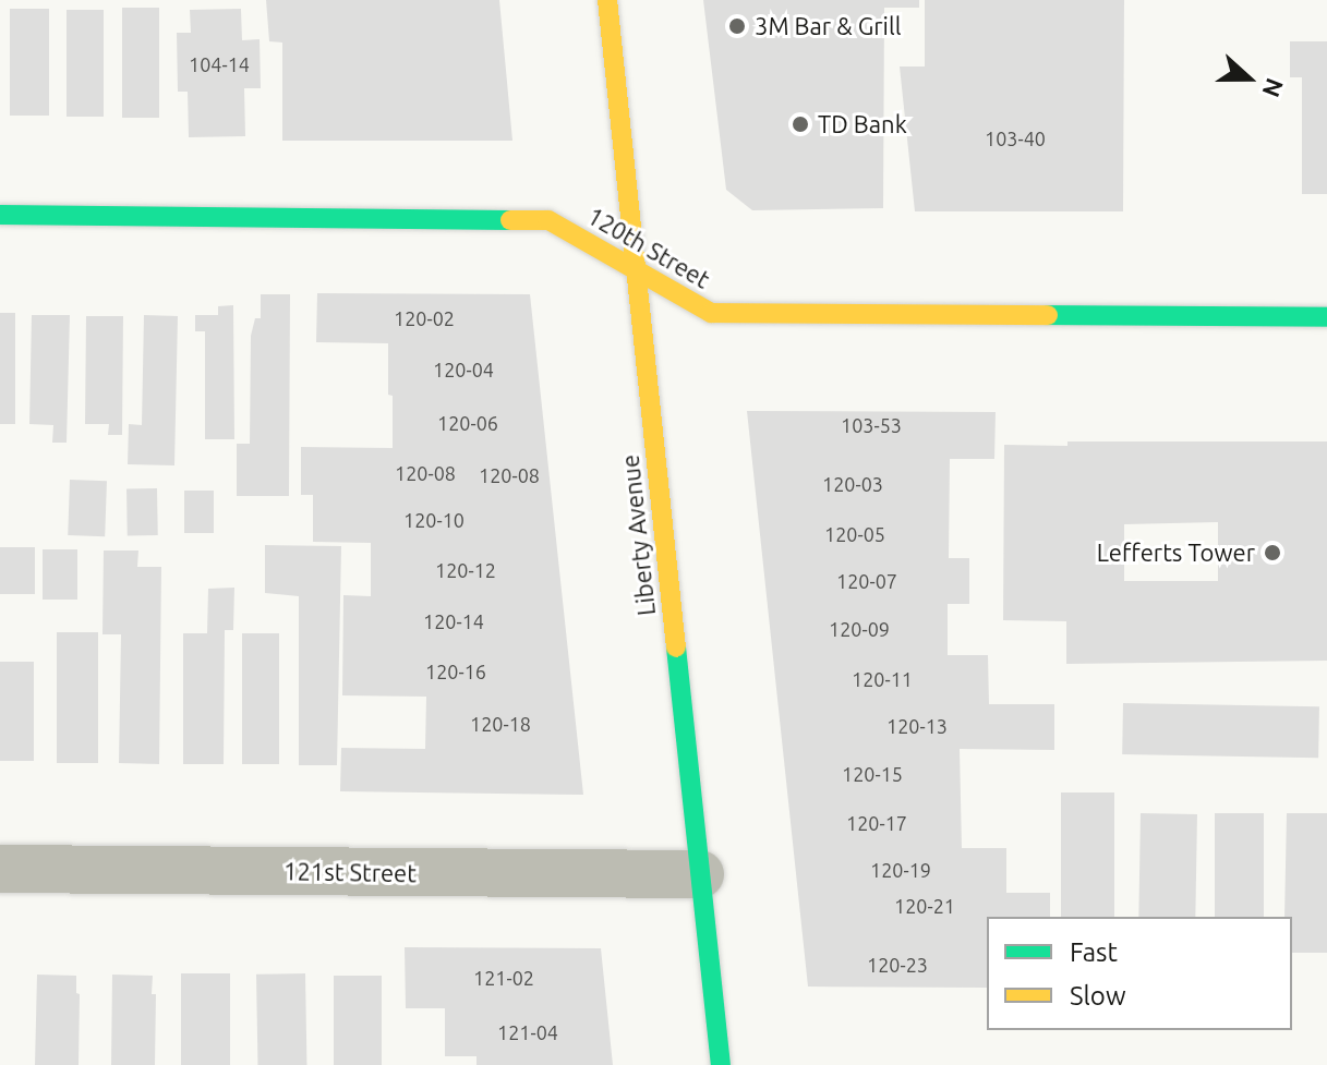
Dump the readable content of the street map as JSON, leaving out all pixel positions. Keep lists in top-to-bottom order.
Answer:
{
  "streets": {
    "street": ["120th Street", "Liberty Avenue", "121st Street"]
  },
  "crossings": [
    ["120th Street", "Liberty Avenue"],
    ["Liberty Avenue", "121st Street"]
  ],
  "places": ["3M Bar & Grill", "TD Bank", "Lefferts Tower"],
  "house_numbers": [
    "104-14",
    "103-40",
    "120-02",
    "120-04",
    "120-06",
    "103-53",
    "120-08",
    "120-08",
    "120-03",
    "120-10",
    "120-05",
    "120-12",
    "120-07",
    "120-14",
    "120-09",
    "120-16",
    "120-11",
    "120-18",
    "120-13",
    "120-15",
    "120-17",
    "120-19",
    "120-21",
    "120-23",
    "121-02",
    "121-04"
  ],
  "legend": ["Fast", "Slow"],
  "north": "right"
}
